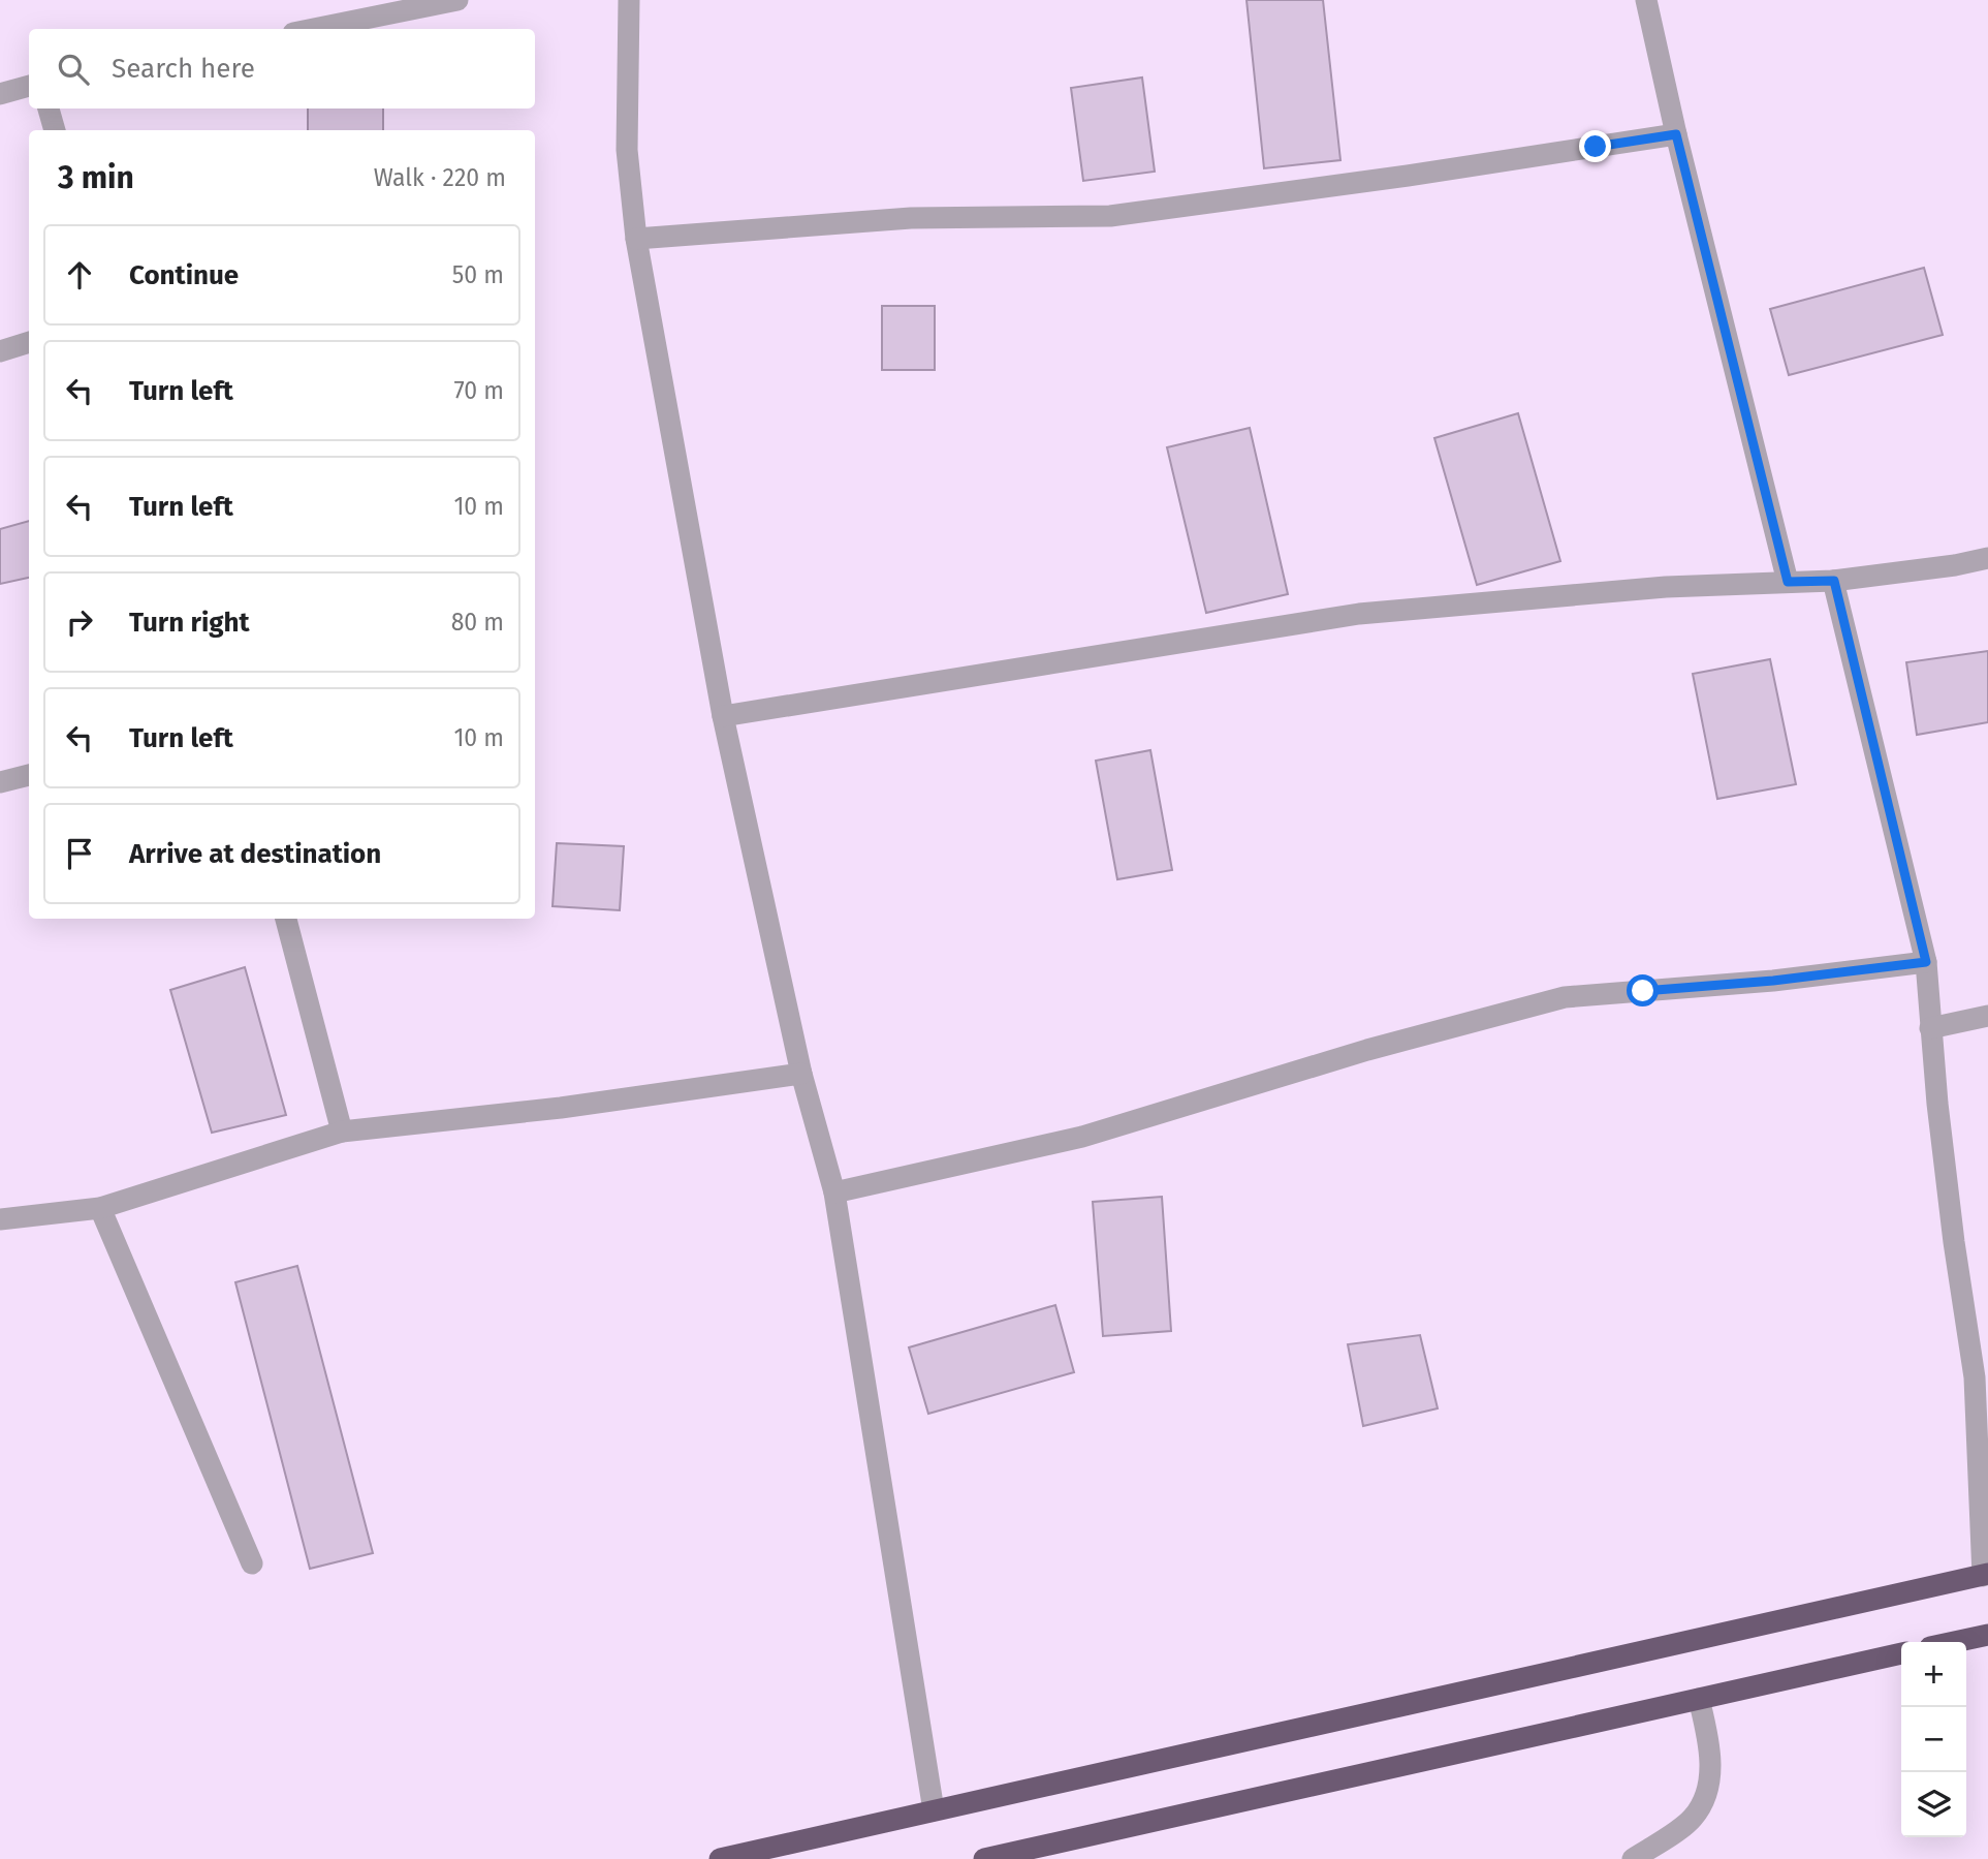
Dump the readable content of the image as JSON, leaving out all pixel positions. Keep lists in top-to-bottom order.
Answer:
{
  "page": {
    "search": "Search here",
    "heading": ["3 min", "Walk · 220 m"],
    "list": [
      ["Continue", "50 m"],
      ["Turn left", "70 m"],
      ["Turn left", "10 m"],
      ["Turn right", "80 m"],
      ["Turn left", "10 m"],
      "Arrive at destination"
    ],
    "map_buttons": ["+", "−"]
  }
}
